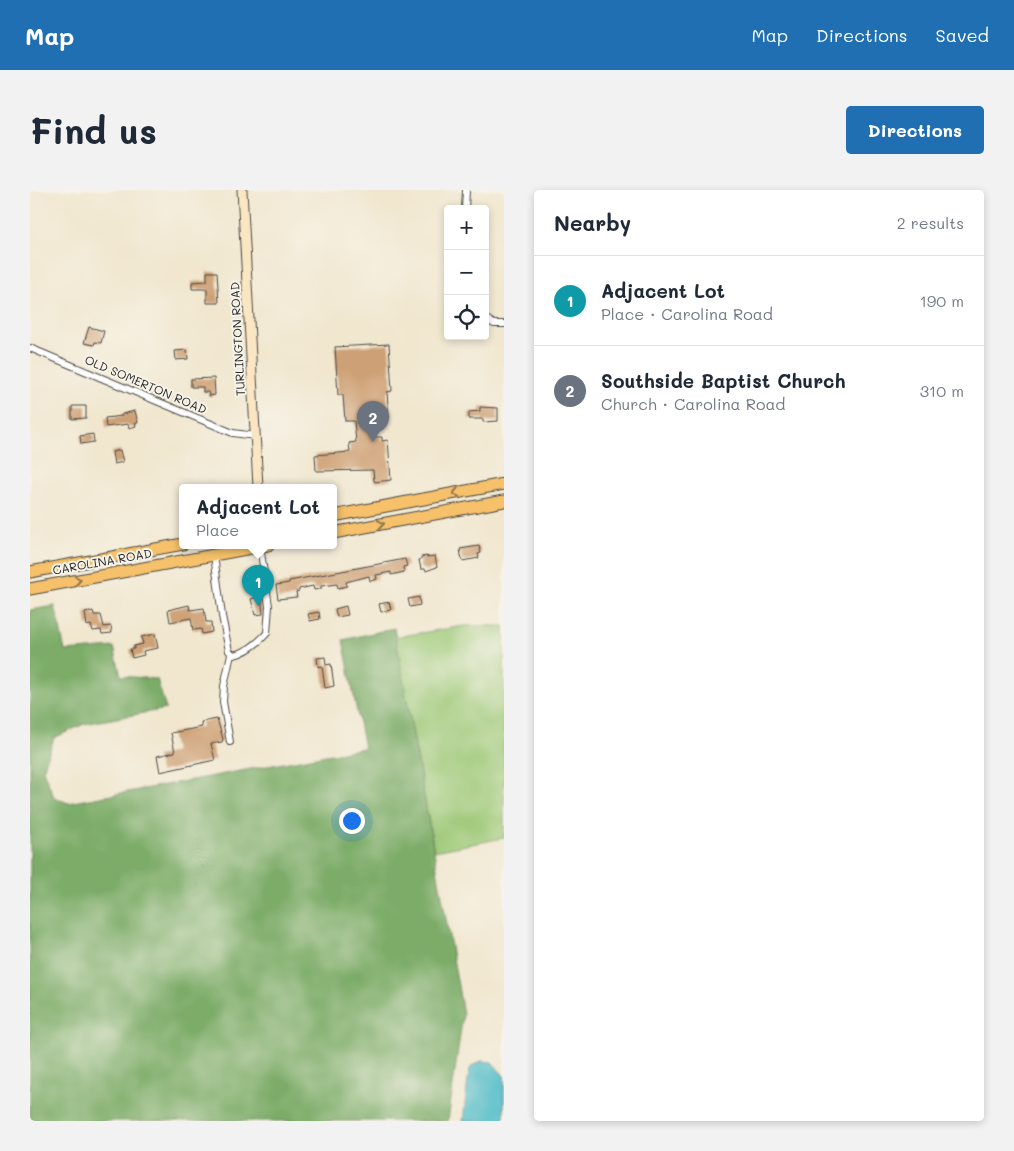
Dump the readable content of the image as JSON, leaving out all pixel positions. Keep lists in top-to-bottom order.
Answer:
{
  "streets": {
    "highway": ["CAROLINA ROAD"],
    "street": ["TURLINGTON ROAD", "OLD SOMERTON ROAD"]
  },
  "crossings": [
    ["TURLINGTON ROAD", "OLD SOMERTON ROAD"]
  ],
  "page": {
    "header": "Map",
    "nav": ["Map", "Directions", "Saved"],
    "buttons": "Directions",
    "title": "Find us",
    "heading": ["Nearby", "2 results"],
    "map_buttons": ["+", "−"],
    "list": [
      {
        "mark": "1",
        "name": "Adjacent Lot",
        "note": "Place · Carolina Road",
        "value": "190 m"
      },
      {
        "mark": "2",
        "name": "Southside Baptist Church",
        "note": "Church · Carolina Road",
        "value": "310 m"
      }
    ],
    "pins": ["2", "1"],
    "popup": ["Adjacent Lot", "Place"]
  }
}
